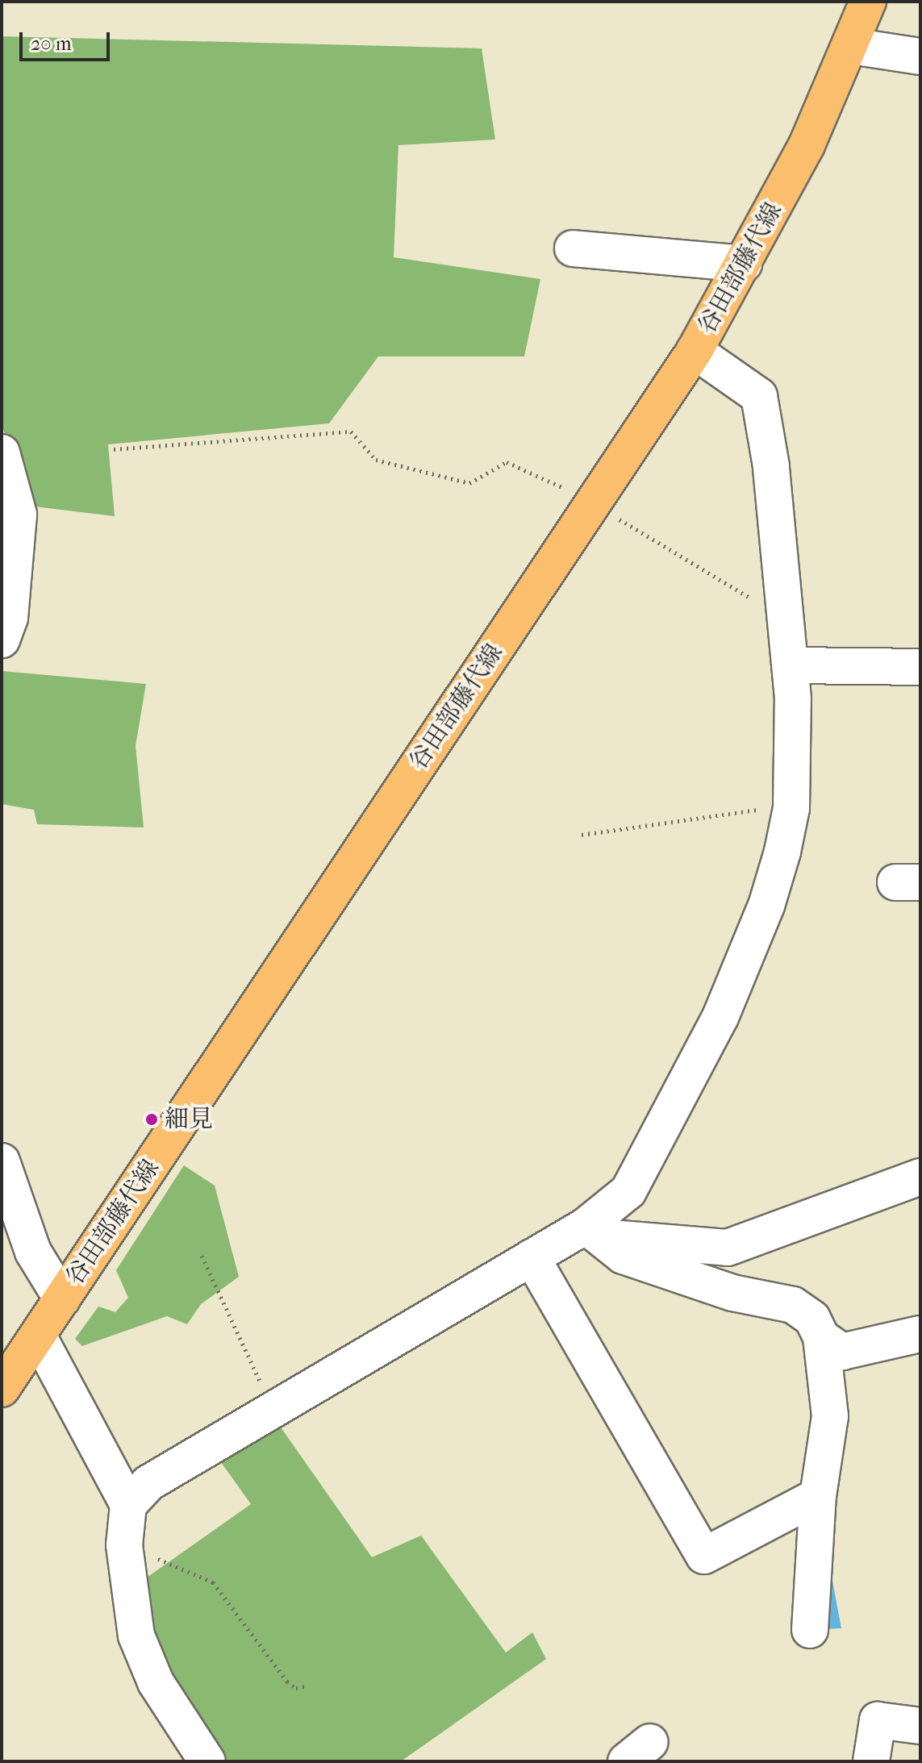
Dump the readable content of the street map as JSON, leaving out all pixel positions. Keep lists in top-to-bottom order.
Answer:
{
  "streets": {
    "main road": ["谷田部藤代線"]
  },
  "places": ["細見"],
  "scale_bar": "20 m"
}
